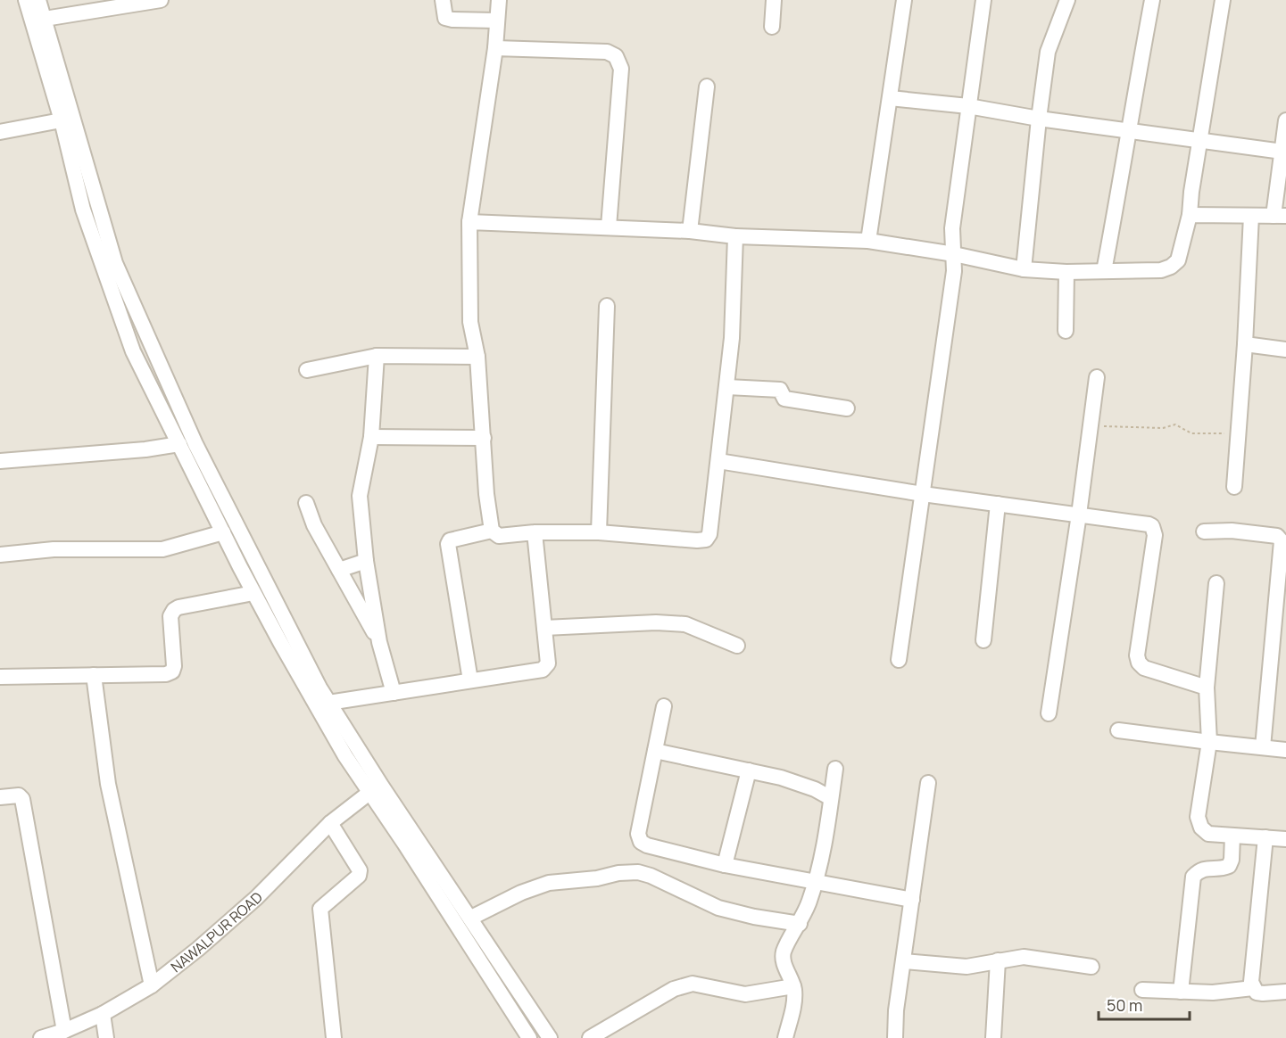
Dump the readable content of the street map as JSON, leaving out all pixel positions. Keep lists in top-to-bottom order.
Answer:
{
  "streets": {
    "street": ["NAWALPUR ROAD"]
  },
  "scale_bar": "50 m"
}
